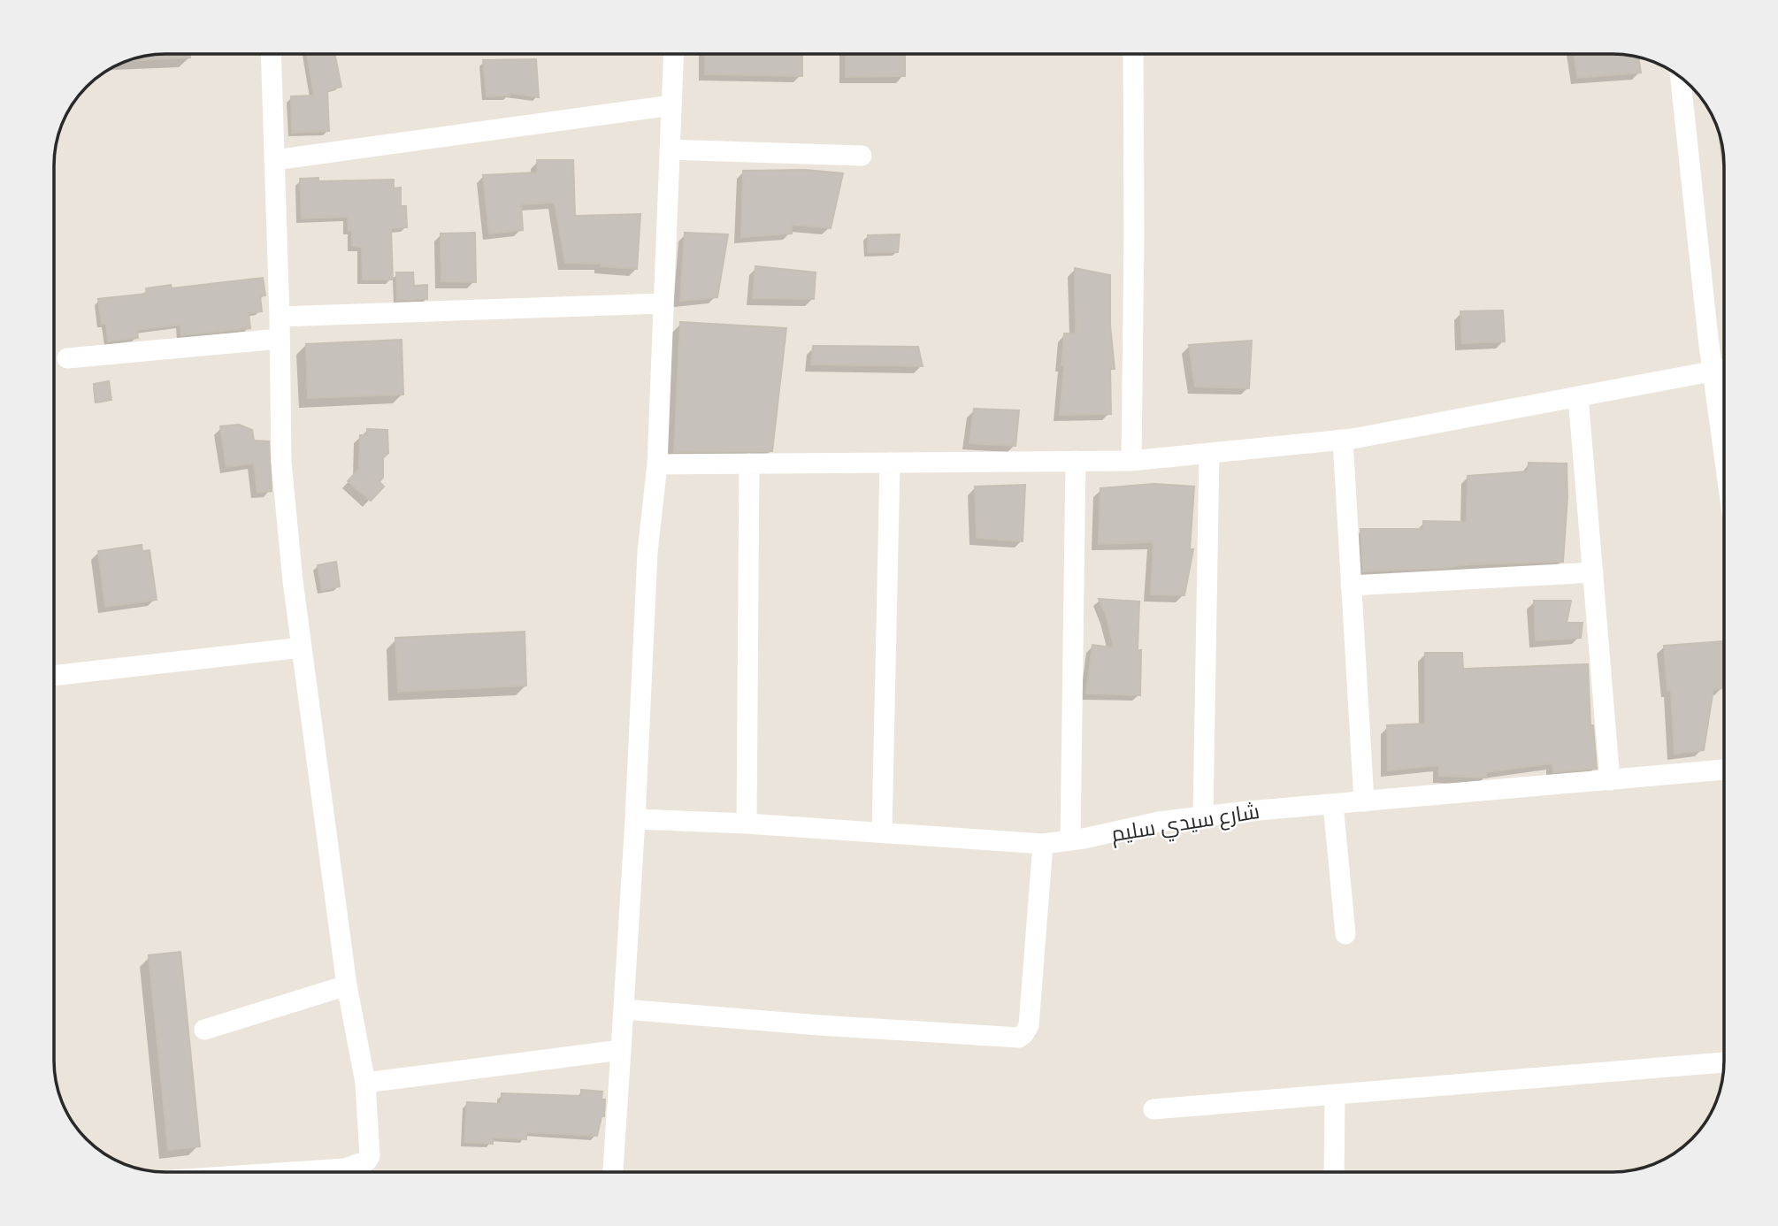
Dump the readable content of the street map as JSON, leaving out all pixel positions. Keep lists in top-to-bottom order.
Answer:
{
  "streets": {
    "street": ["شارع سيدي سليم"]
  }
}
